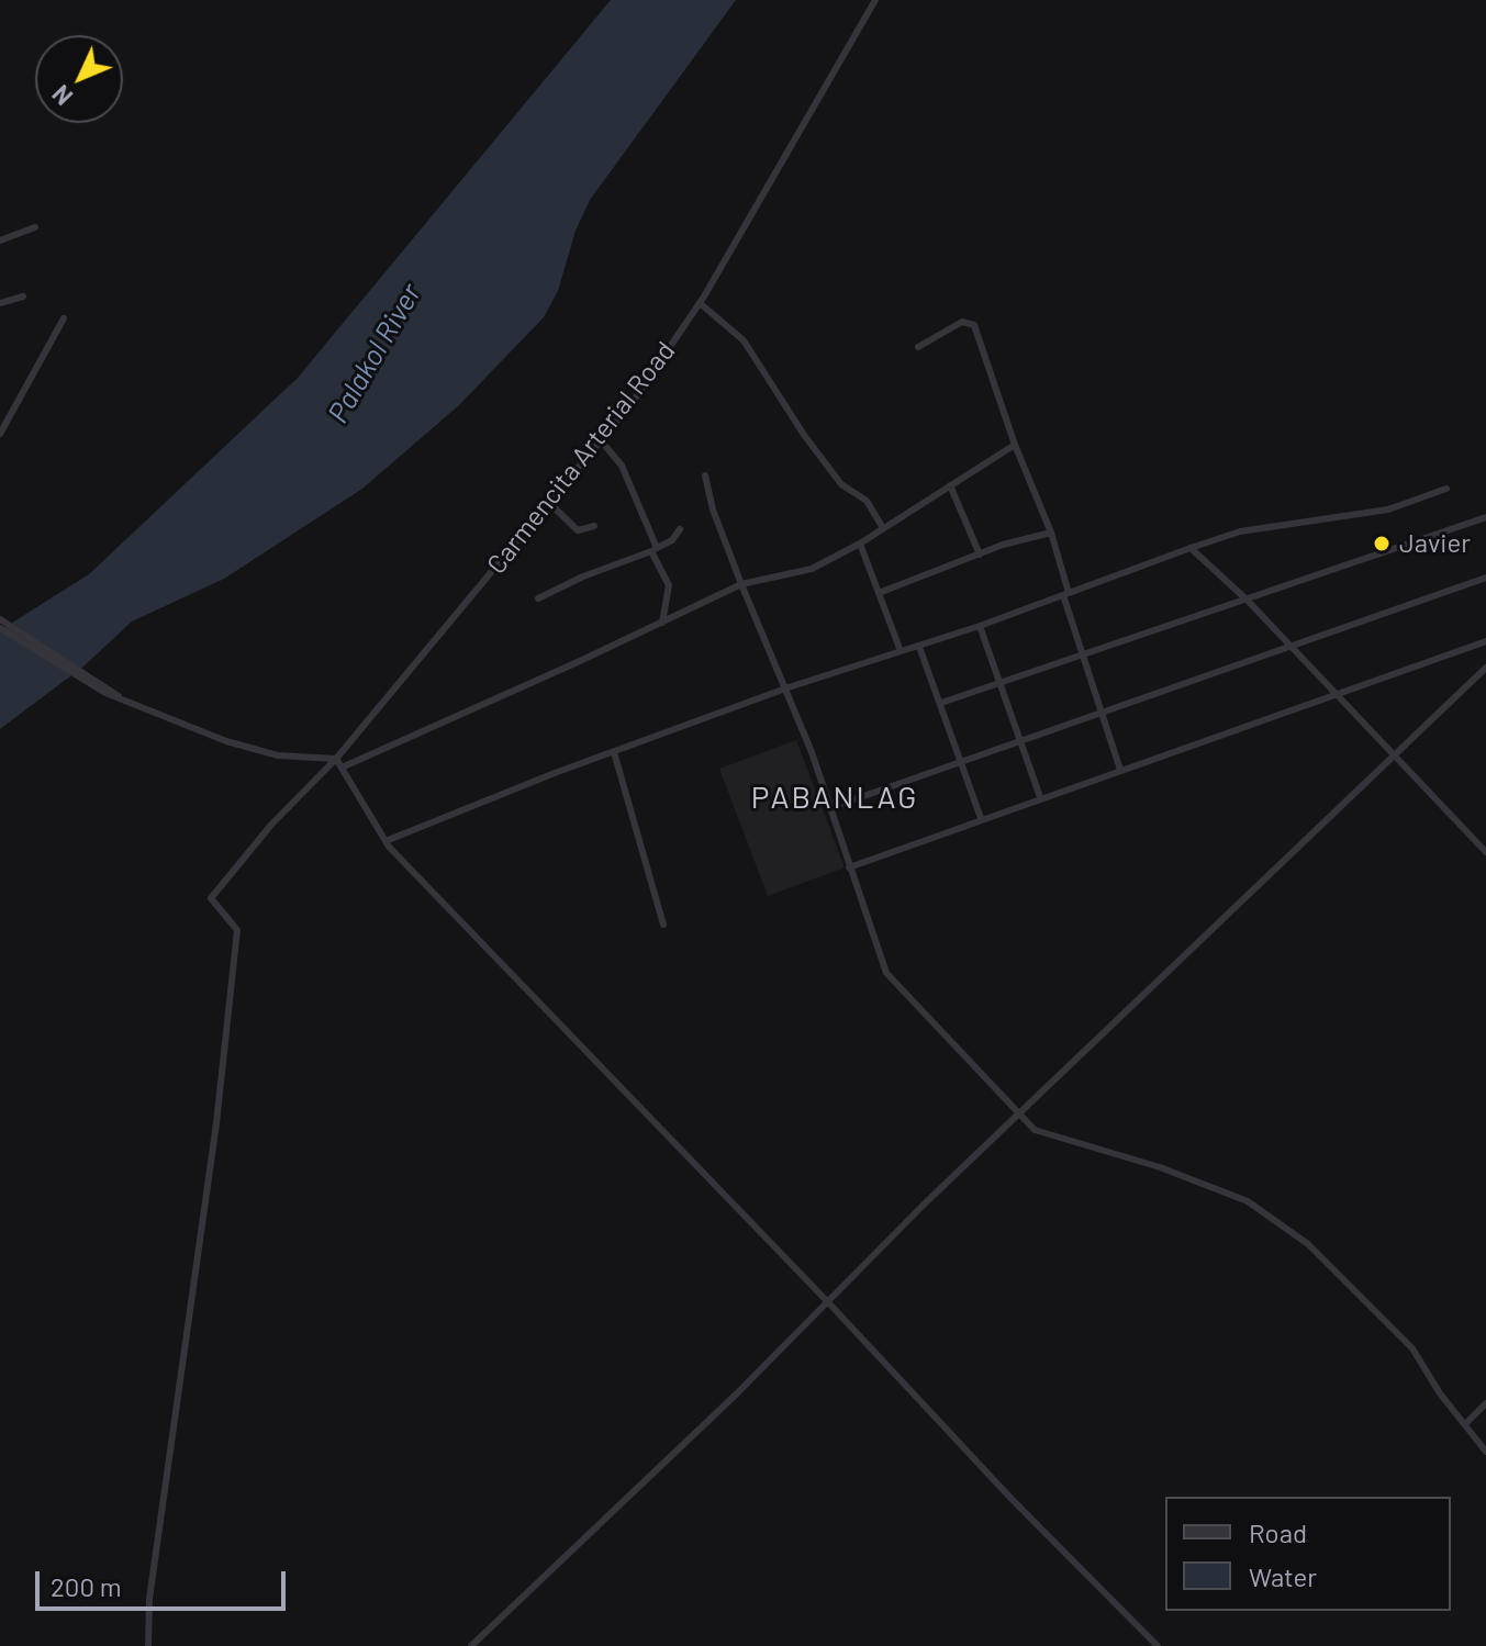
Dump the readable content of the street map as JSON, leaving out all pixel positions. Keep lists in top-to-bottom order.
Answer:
{
  "streets": {
    "street": ["Carmencita Arterial Road"]
  },
  "districts": ["PABANLAG"],
  "water": ["Palakol River"],
  "places": ["Javier"],
  "legend": ["Road", "Water"],
  "scale_bar": "200 m",
  "north": "bottom left"
}
